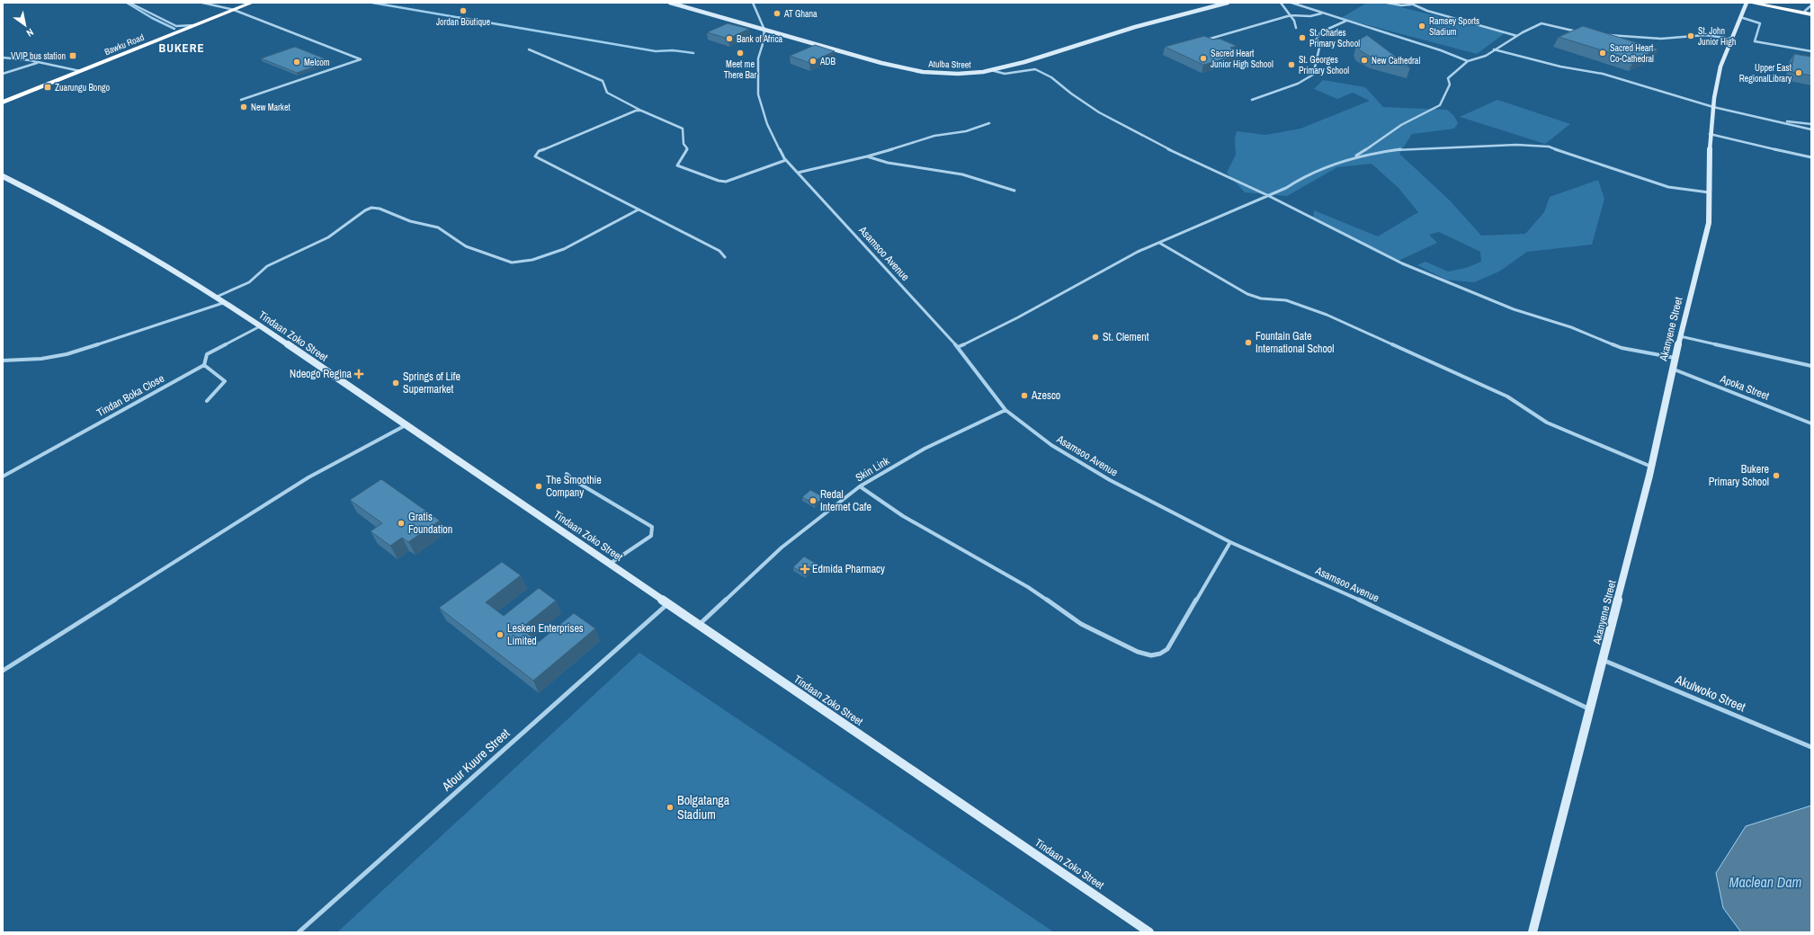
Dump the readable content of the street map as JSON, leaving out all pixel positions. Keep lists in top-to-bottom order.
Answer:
{
  "streets": {
    "highway": ["Bawku Road"],
    "street": [
      "Atulba Street",
      "Asamsoo Avenue",
      "Akanyene Street",
      "Tindaan Zoko Street",
      "Apoka Street",
      "Tindan Boka Close",
      "Skin Link",
      "Akulwoko Street",
      "Afour Kuure Street"
    ]
  },
  "crossings": [
    ["Atulba Street", "Asamsoo Avenue"],
    ["Asamsoo Avenue", "Akanyene Street"],
    ["Asamsoo Avenue", "Skin Link"],
    ["Akanyene Street", "Apoka Street"],
    ["Akanyene Street", "Akulwoko Street"],
    ["Tindaan Zoko Street", "Tindan Boka Close"],
    ["Tindaan Zoko Street", "Skin Link"],
    ["Tindaan Zoko Street", "Afour Kuure Street"]
  ],
  "districts": ["BUKERE"],
  "water": ["Maclean Dam"],
  "places": {
    "other": [
      "Jordan Boutique",
      "AT Ghana",
      "Ramsey Sports Stadium",
      "St. John Junior High",
      "St. Charles Primary School",
      "Bank of Africa",
      "Meet me There Bar",
      "Sacred Heart Co-Cathedral",
      "Sacred Heart Junior High School",
      "New Cathedral",
      "ADB",
      "Melcom",
      "St. Georges Primary School",
      "Upper East RegionalLibrary",
      "New Market",
      "St. Clement",
      "Fountain Gate International School",
      "Springs of Life Supermarket",
      "Azesco",
      "Bukere Primary School",
      "The Smoothie Company",
      "Redal Internet Cafe",
      "Gratis Foundation",
      "Lesken Enterprises Limited",
      "Bolgatanga Stadium"
    ],
    "transit": ["VVIP bus station", "Zuarungu Bongo"],
    "health": ["Ndeogo Regina", "Edmida Pharmacy"]
  },
  "north": "bottom right"
}
